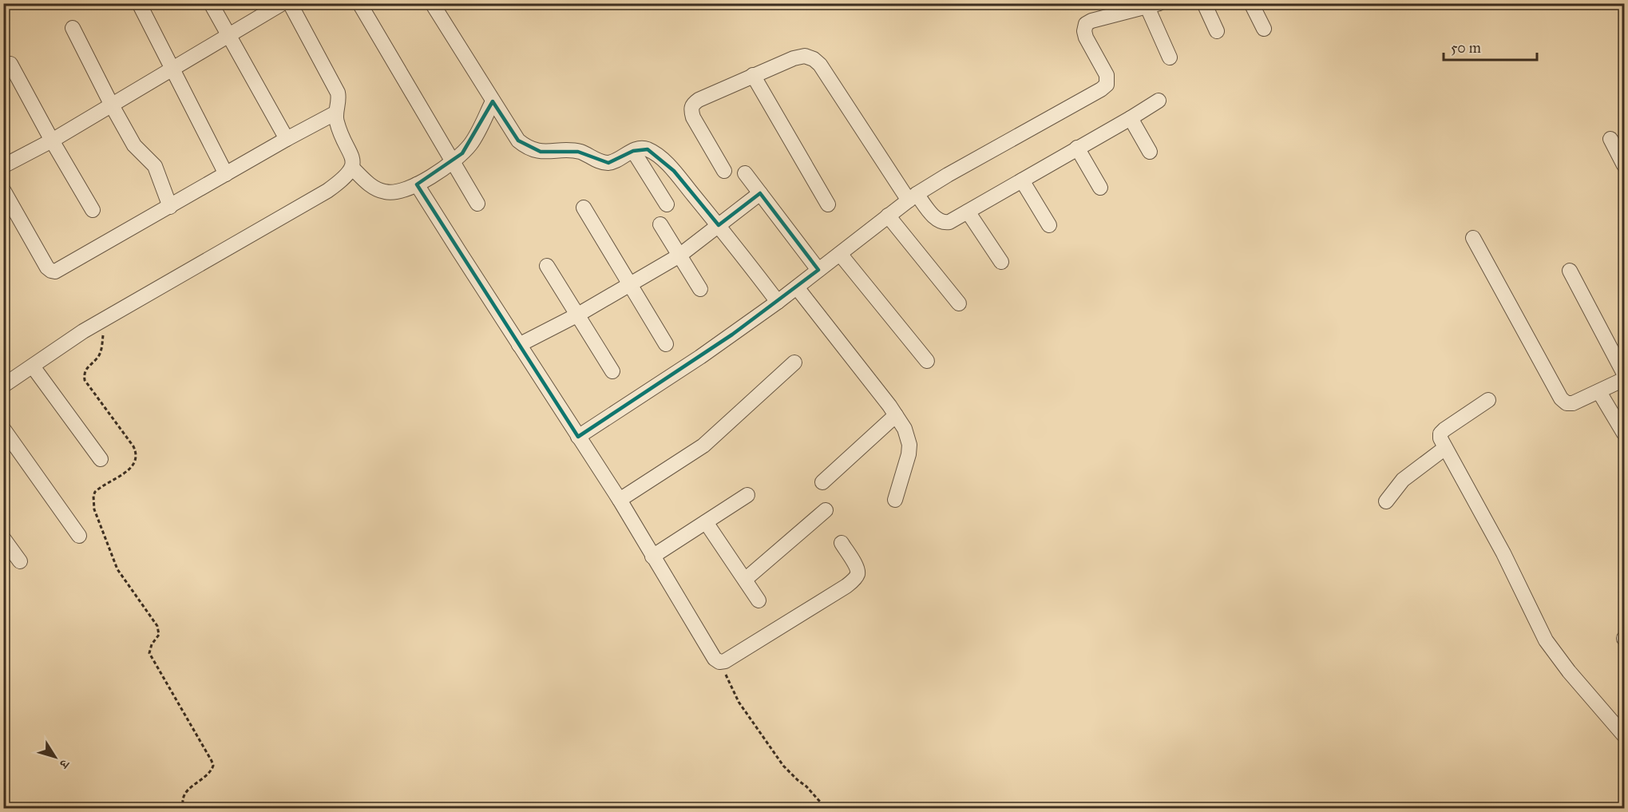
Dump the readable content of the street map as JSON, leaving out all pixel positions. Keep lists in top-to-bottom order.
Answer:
{
  "scale_bar": "50 m",
  "north": "bottom right"
}
